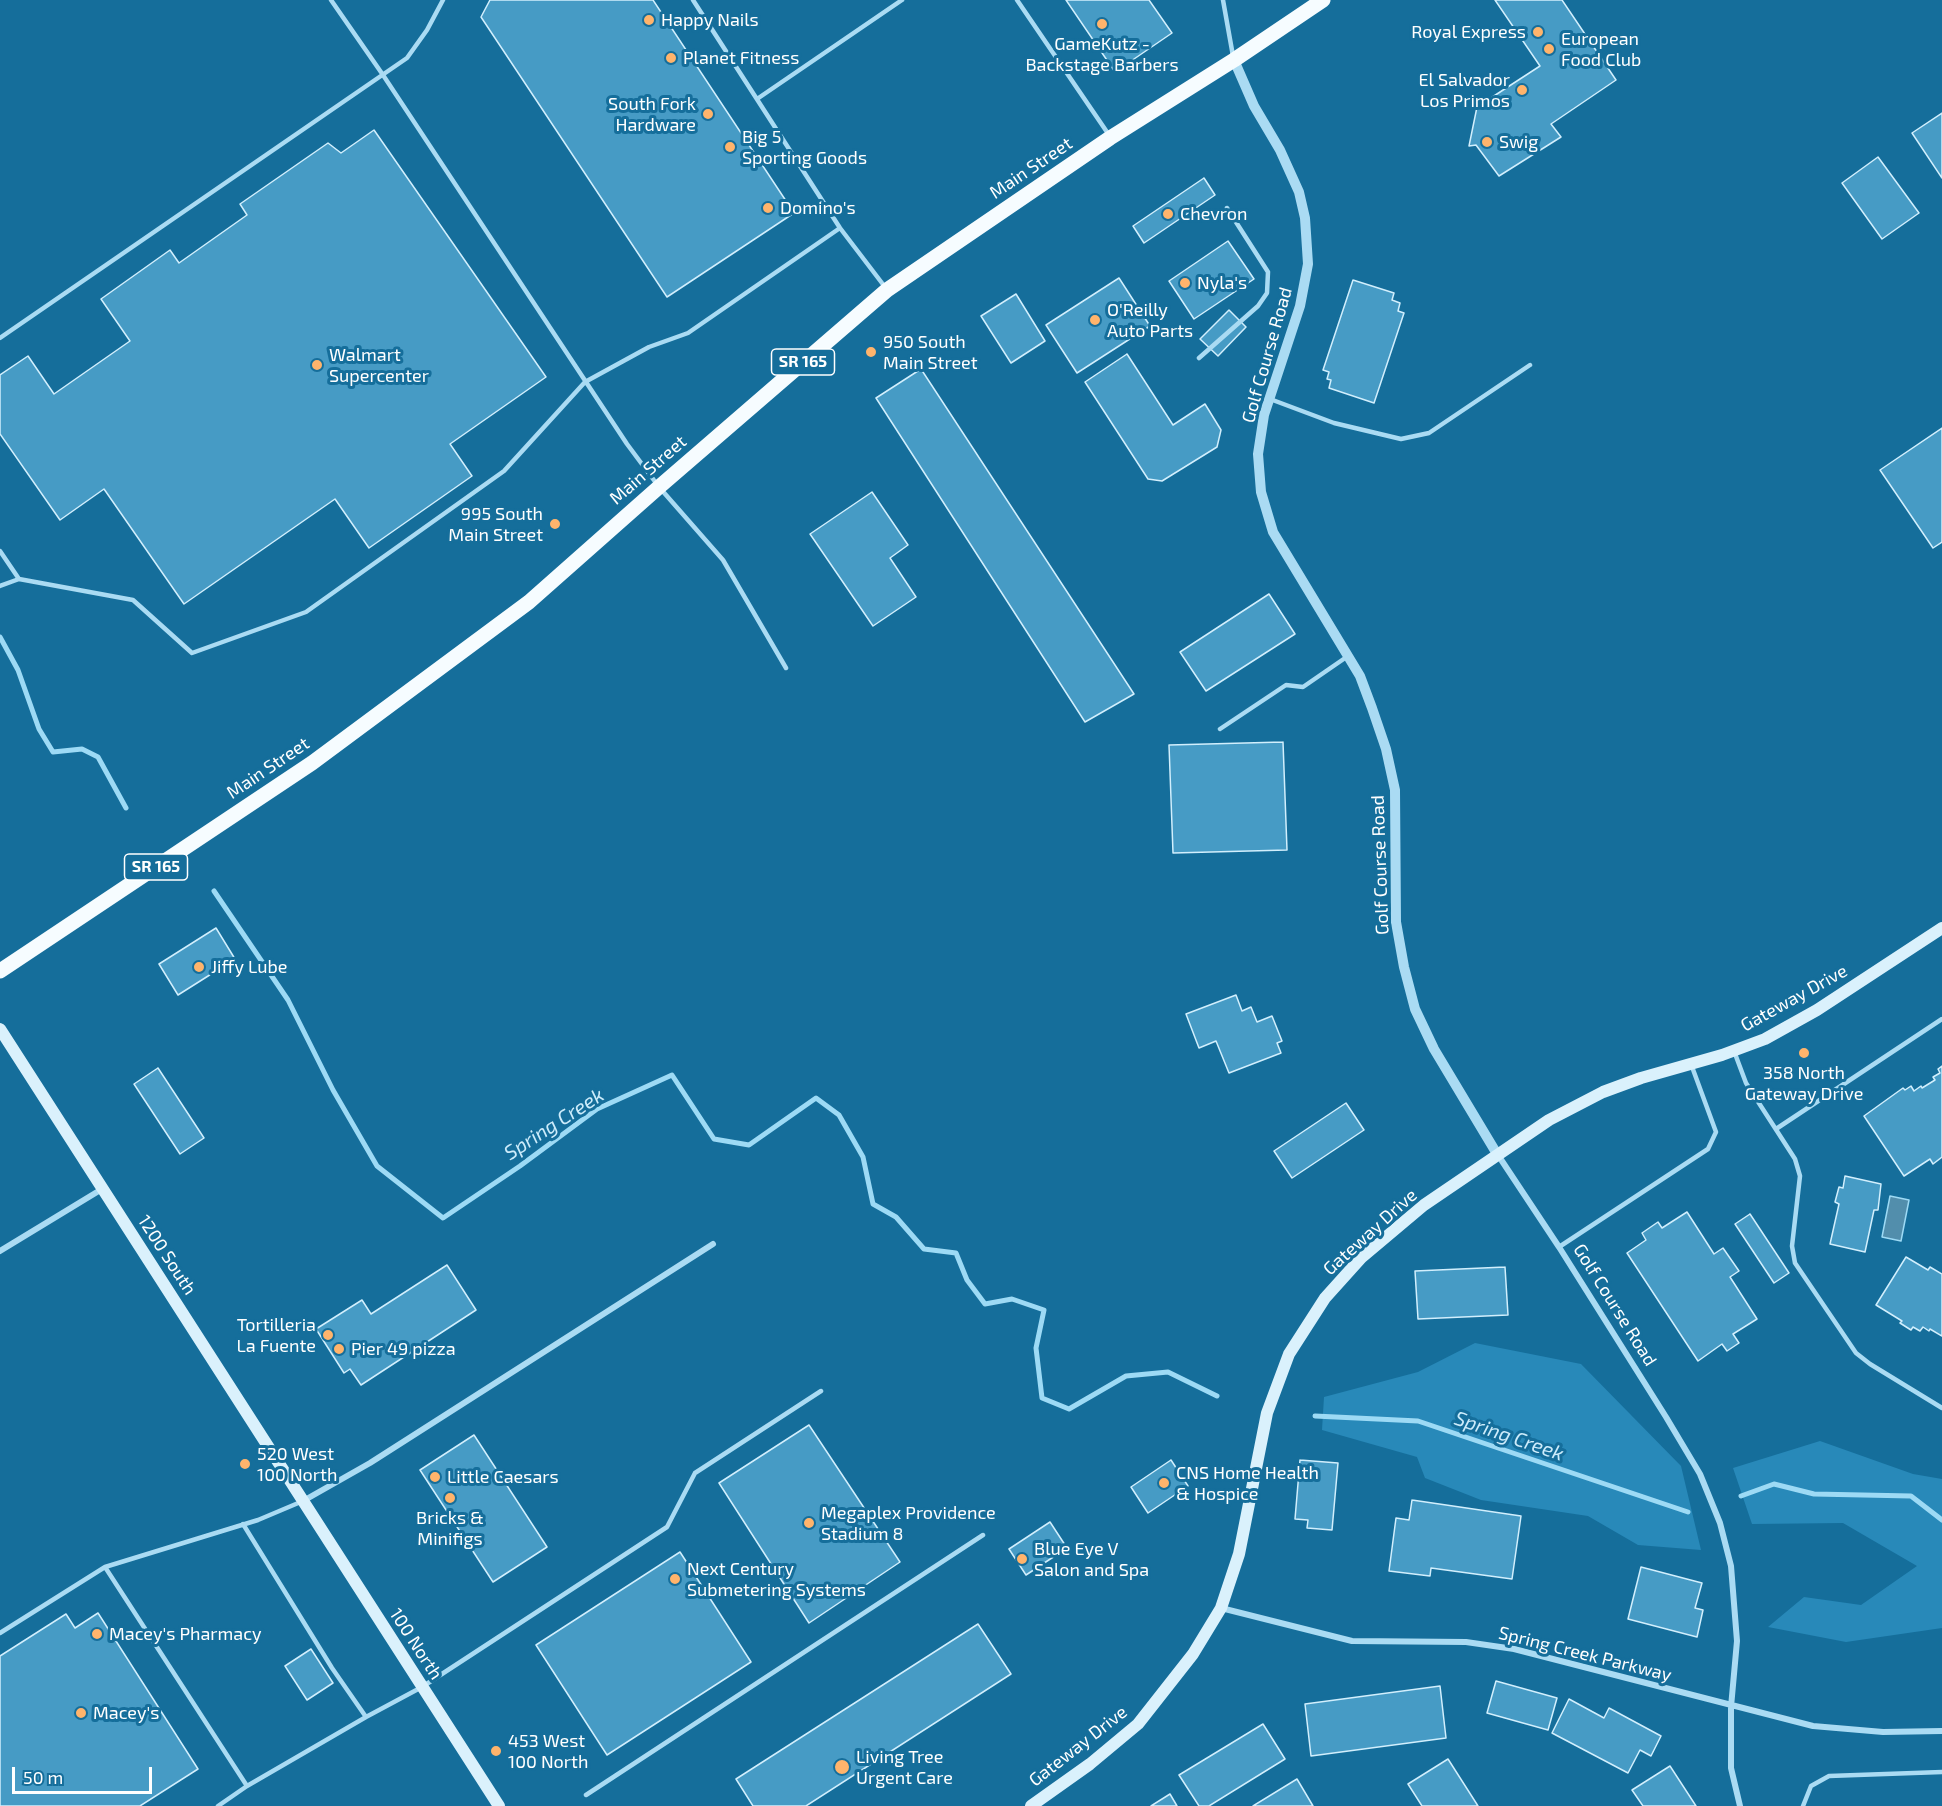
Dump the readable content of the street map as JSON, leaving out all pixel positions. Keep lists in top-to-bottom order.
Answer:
{
  "streets": {
    "main road": [
      "Main Street",
      "SR 165",
      "Gateway Drive",
      "1200 South",
      "100 North"
    ],
    "street": ["Golf Course Road", "Spring Creek Parkway"]
  },
  "crossings": [
    ["Main Street", "Golf Course Road"],
    ["Golf Course Road", "Gateway Drive"],
    ["Golf Course Road", "Spring Creek Parkway"],
    ["Gateway Drive", "Spring Creek Parkway"],
    ["1200 South", "100 North"]
  ],
  "water": ["Spring Creek"],
  "places": [
    "Happy Nails",
    "GameKutz - Backstage Barbers",
    "Royal Express",
    "European Food Club",
    "Planet Fitness",
    "El Salvador Los Primos",
    "South Fork Hardware",
    "Swig",
    "Big 5 Sporting Goods",
    "Domino's",
    "Chevron",
    "Nyla's",
    "O'Reilly Auto Parts",
    "950 South Main Street",
    "Walmart Supercenter",
    "995 South Main Street",
    "Jiffy Lube",
    "358 North Gateway Drive",
    "Tortilleria La Fuente",
    "Pier 49 pizza",
    "520 West 100 North",
    "Little Caesars",
    "CNS Home Health & Hospice",
    "Bricks & Minifigs",
    "Megaplex Providence Stadium 8",
    "Blue Eye V Salon and Spa",
    "Next Century Submetering Systems",
    "Macey's Pharmacy",
    "Macey's",
    "453 West 100 North",
    "Living Tree Urgent Care"
  ],
  "scale_bar": "50 m"
}
